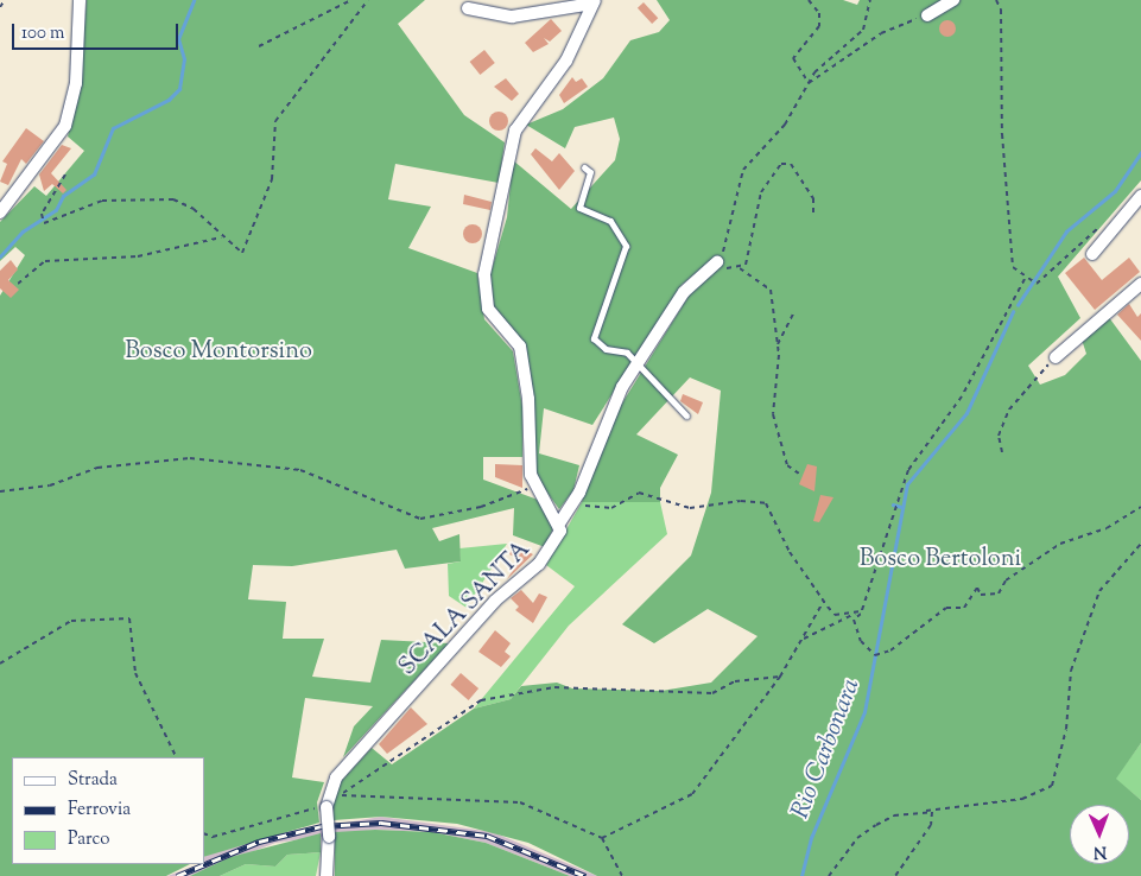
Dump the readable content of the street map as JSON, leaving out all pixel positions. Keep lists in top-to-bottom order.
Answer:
{
  "streets": {
    "street": ["SCALA SANTA"]
  },
  "water": ["Rio Carbonara"],
  "parks": ["Bosco Montorsino", "Bosco Bertoloni"],
  "legend": ["Strada", "Ferrovia", "Parco"],
  "scale_bar": "100 m",
  "north": "bottom"
}
